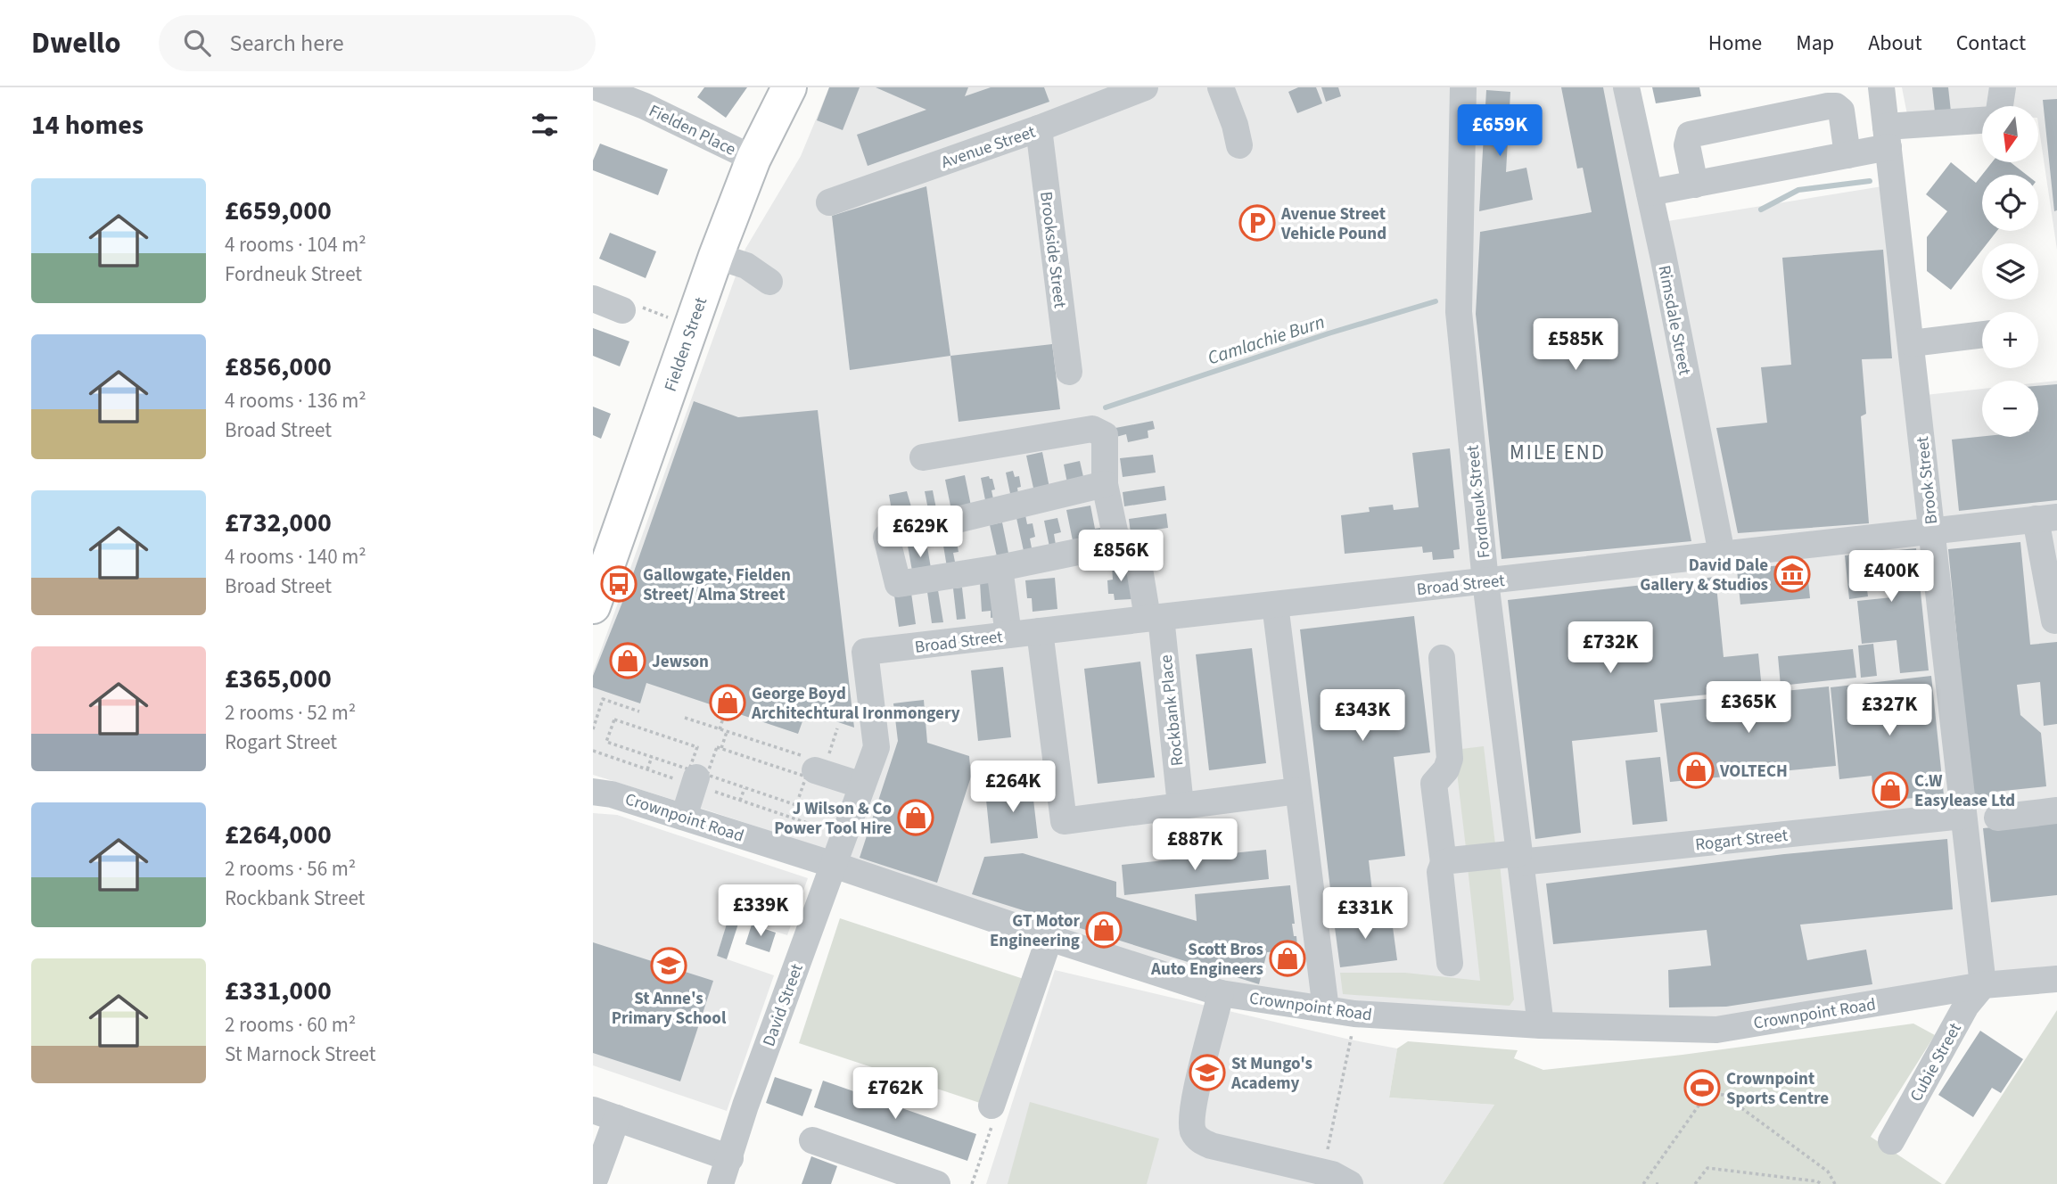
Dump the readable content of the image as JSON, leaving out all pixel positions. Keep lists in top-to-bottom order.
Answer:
{
  "streets": {
    "main road": ["Fielden Street"],
    "street": [
      "Fielden Place",
      "Avenue Street",
      "Brookside Street",
      "Rimsdale Street",
      "Brook Street",
      "Fordneuk Street",
      "Broad Street",
      "Rockbank Place",
      "Crownpoint Road",
      "Rogart Street",
      "David Street",
      "Cubie Street"
    ]
  },
  "crossings": [
    ["Fielden Place", "Fielden Street"],
    ["Avenue Street", "Brookside Street"],
    ["Rimsdale Street", "Broad Street"],
    ["Brook Street", "Broad Street"],
    ["Brook Street", "Crownpoint Road"],
    ["Brook Street", "Rogart Street"],
    ["Brook Street", "Cubie Street"],
    ["Fordneuk Street", "Broad Street"],
    ["Fordneuk Street", "Crownpoint Road"],
    ["Fordneuk Street", "Rogart Street"],
    ["Broad Street", "Rockbank Place"],
    ["Broad Street", "David Street"],
    ["Crownpoint Road", "David Street"],
    ["Crownpoint Road", "Cubie Street"]
  ],
  "districts": ["MILE END"],
  "water": ["Camlachie Burn"],
  "places": {
    "parking": ["Avenue Street Vehicle Pound"],
    "museum": ["David Dale Gallery & Studios"],
    "bus stop": ["Gallowgate, Fielden Street/ Alma Street"],
    "shop": [
      "Jewson",
      "George Boyd Architechtural Ironmongery",
      "VOLTECH",
      "C.W Easylease Ltd",
      "J Wilson & Co Power Tool Hire",
      "GT Motor Engineering",
      "Scott Bros Auto Engineers"
    ],
    "school or university": ["St Anne's Primary School", "St Mungo's Academy"],
    "sports": ["Crownpoint Sports Centre"]
  },
  "north": "bottom",
  "page": {
    "header": "Dwello",
    "search": "Search here",
    "nav": [
      "Home",
      "Map",
      "About",
      "Contact"
    ],
    "heading": "14 homes",
    "price": [
      "£659K",
      "£585K",
      "£629K",
      "£856K",
      "£400K",
      "£732K",
      "£365K",
      "£327K",
      "£343K",
      "£264K",
      "£887K",
      "£339K",
      "£331K",
      "£762K"
    ],
    "map_buttons": ["+", "−"],
    "list": [
      {
        "name": "£659,000",
        "note": "4 rooms · 104 m² · Fordneuk Street"
      },
      {
        "name": "£856,000",
        "note": "4 rooms · 136 m² · Broad Street"
      },
      {
        "name": "£732,000",
        "note": "4 rooms · 140 m² · Broad Street"
      },
      {
        "name": "£365,000",
        "note": "2 rooms · 52 m² · Rogart Street"
      },
      {
        "name": "£264,000",
        "note": "2 rooms · 56 m² · Rockbank Street"
      },
      {
        "name": "£331,000",
        "note": "2 rooms · 60 m² · St Marnock Street"
      }
    ]
  }
}
